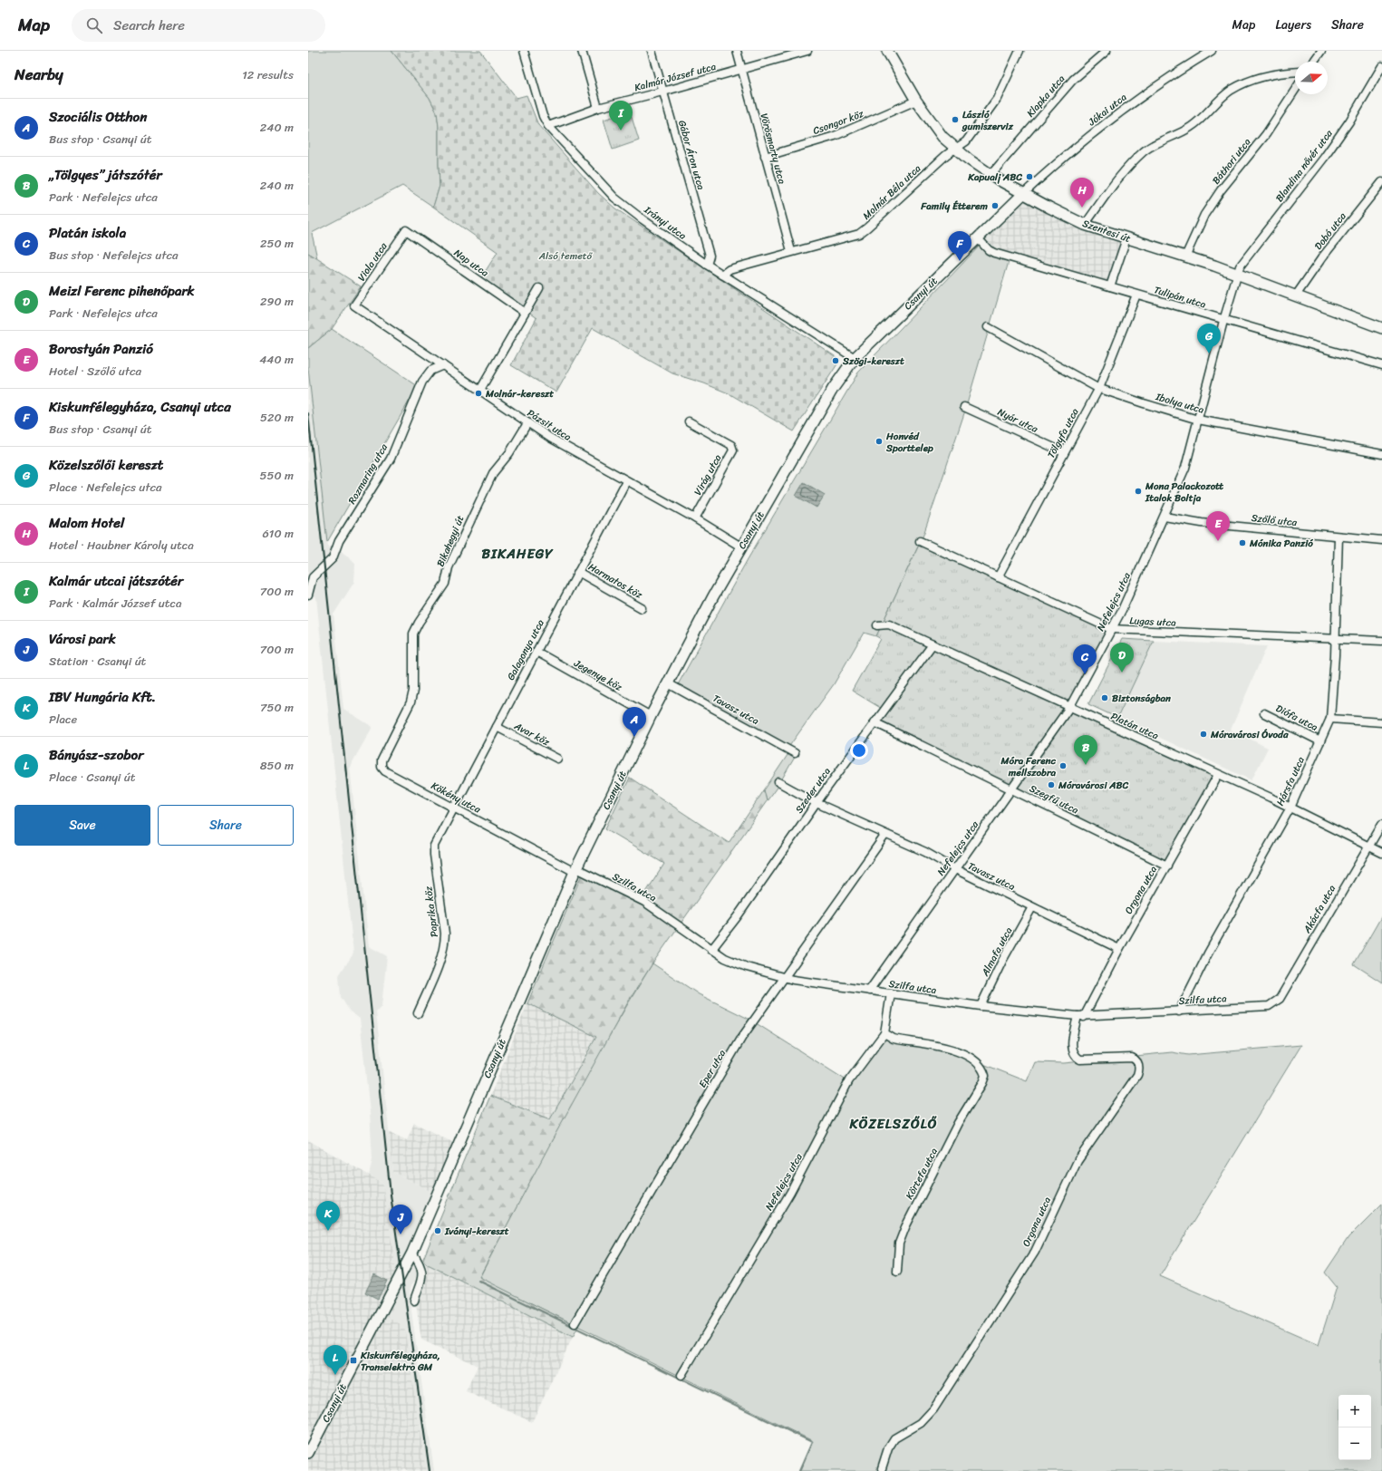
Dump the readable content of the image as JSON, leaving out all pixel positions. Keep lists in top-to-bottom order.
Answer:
{
  "streets": {
    "street": [
      "Kalmár József utca",
      "Klapka utca",
      "Jókai utca",
      "Csongor köz",
      "Vörösmarty utca",
      "Gábor Áron utca",
      "Báthori utca",
      "Blandina nővér utca",
      "Molnár Béla utca",
      "Irányi utca",
      "Szentesi út",
      "Dobó utca",
      "Viola utca",
      "Nap utca",
      "Csanyi út",
      "Tulipán utca",
      "Ibolya utca",
      "Nyár utca",
      "Pázsit utca",
      "Tölgyfa utca",
      "Rozmaring utca",
      "Virág utca",
      "Szőlő utca",
      "Bikahegyi út",
      "Harmatos köz",
      "Nefelejcs utca",
      "Lugas utca",
      "Galagonya utca",
      "Jegenye köz",
      "Tavasz utca",
      "Diófa utca",
      "Platán utca",
      "Avar köz",
      "Hársfa utca",
      "Szeder utca",
      "Kökény utca",
      "Szegfű utca",
      "Szilfa utca",
      "Orgona utca",
      "Akácfa utca",
      "Paprika köz",
      "Almafa utca",
      "Eper utca",
      "Körtefa utca"
    ]
  },
  "crossings": [
    ["Kalmár József utca", "Vörösmarty utca"],
    ["Kalmár József utca", "Gábor Áron utca"],
    ["Kalmár József utca", "Irányi utca"],
    ["Klapka utca", "Szentesi út"],
    ["Jókai utca", "Szentesi út"],
    ["Jókai utca", "Csanyi út"],
    ["Csongor köz", "Vörösmarty utca"],
    ["Csongor köz", "Szentesi út"],
    ["Vörösmarty utca", "Molnár Béla utca"],
    ["Gábor Áron utca", "Irányi utca"],
    ["Báthori utca", "Szentesi út"],
    ["Blandina nővér utca", "Szentesi út"],
    ["Blandina nővér utca", "Nefelejcs utca"],
    ["Molnár Béla utca", "Irányi utca"],
    ["Molnár Béla utca", "Szentesi út"],
    ["Irányi utca", "Csanyi út"],
    ["Szentesi út", "Dobó utca"],
    ["Szentesi út", "Csanyi út"],
    ["Szentesi út", "Nefelejcs utca"],
    ["Viola utca", "Nap utca"],
    ["Viola utca", "Pázsit utca"],
    ["Csanyi út", "Tulipán utca"],
    ["Csanyi út", "Pázsit utca"],
    ["Csanyi út", "Jegenye köz"],
    ["Csanyi út", "Tavasz utca"],
    ["Csanyi út", "Kökény utca"],
    ["Csanyi út", "Szilfa utca"],
    ["Tulipán utca", "Tölgyfa utca"],
    ["Tulipán utca", "Nefelejcs utca"],
    ["Ibolya utca", "Tölgyfa utca"],
    ["Ibolya utca", "Nefelejcs utca"],
    ["Nyár utca", "Tölgyfa utca"],
    ["Pázsit utca", "Rozmaring utca"],
    ["Pázsit utca", "Virág utca"],
    ["Pázsit utca", "Bikahegyi út"],
    ["Pázsit utca", "Galagonya utca"],
    ["Tölgyfa utca", "Lugas utca"],
    ["Szőlő utca", "Nefelejcs utca"],
    ["Szőlő utca", "Hársfa utca"],
    ["Bikahegyi út", "Kökény utca"],
    ["Harmatos köz", "Galagonya utca"],
    ["Nefelejcs utca", "Lugas utca"],
    ["Nefelejcs utca", "Tavasz utca"],
    ["Nefelejcs utca", "Platán utca"],
    ["Nefelejcs utca", "Szegfű utca"],
    ["Nefelejcs utca", "Szilfa utca"],
    ["Nefelejcs utca", "Körtefa utca"],
    ["Lugas utca", "Hársfa utca"],
    ["Galagonya utca", "Jegenye köz"],
    ["Galagonya utca", "Avar köz"],
    ["Galagonya utca", "Kökény utca"],
    ["Galagonya utca", "Paprika köz"],
    ["Tavasz utca", "Szeder utca"],
    ["Tavasz utca", "Orgona utca"],
    ["Tavasz utca", "Almafa utca"],
    ["Tavasz utca", "Eper utca"],
    ["Diófa utca", "Hársfa utca"],
    ["Platán utca", "Hársfa utca"],
    ["Platán utca", "Szeder utca"],
    ["Platán utca", "Orgona utca"],
    ["Platán utca", "Akácfa utca"],
    ["Hársfa utca", "Szilfa utca"],
    ["Szeder utca", "Szegfű utca"],
    ["Szeder utca", "Szilfa utca"],
    ["Kökény utca", "Szilfa utca"],
    ["Szegfű utca", "Orgona utca"],
    ["Szilfa utca", "Orgona utca"],
    ["Szilfa utca", "Akácfa utca"],
    ["Szilfa utca", "Almafa utca"],
    ["Szilfa utca", "Eper utca"]
  ],
  "districts": ["BIKAHEGY", "KÖZELSZŐLŐ"],
  "parks": ["Alsó temető"],
  "places": {
    "other": [
      "László gumiszerviz",
      "Kapualj ABC",
      "Family Étterem",
      "Szögi-kereszt",
      "Molnár-kereszt",
      "Honvéd Sporttelep",
      "Mona Palackozott Italok Boltja",
      "Mónika Panzió",
      "Biztonságban",
      "Móravárosi Óvoda",
      "Móra Ferenc mellszobra",
      "Móravárosi ABC",
      "Iványi-kereszt"
    ],
    "transit": ["Kiskunfélegyháza, Transelektro GM"]
  },
  "north": "right",
  "page": {
    "header": "Map",
    "search": "Search here",
    "nav": ["Map", "Layers", "Share"],
    "heading": ["Nearby", "12 results"],
    "list": [
      {
        "mark": "A",
        "name": "Szociális Otthon",
        "note": "Bus stop · Csanyi út",
        "value": "240 m"
      },
      {
        "mark": "B",
        "name": "„Tölgyes” játszótér",
        "note": "Park · Nefelejcs utca",
        "value": "240 m"
      },
      {
        "mark": "C",
        "name": "Platán iskola",
        "note": "Bus stop · Nefelejcs utca",
        "value": "250 m"
      },
      {
        "mark": "D",
        "name": "Meizl Ferenc pihenőpark",
        "note": "Park · Nefelejcs utca",
        "value": "290 m"
      },
      {
        "mark": "E",
        "name": "Borostyán Panzió",
        "note": "Hotel · Szőlő utca",
        "value": "440 m"
      },
      {
        "mark": "F",
        "name": "Kiskunfélegyháza, Csanyi utca",
        "note": "Bus stop · Csanyi út",
        "value": "520 m"
      },
      {
        "mark": "G",
        "name": "Közelszőlői kereszt",
        "note": "Place · Nefelejcs utca",
        "value": "550 m"
      },
      {
        "mark": "H",
        "name": "Malom Hotel",
        "note": "Hotel · Haubner Károly utca",
        "value": "610 m"
      },
      {
        "mark": "I",
        "name": "Kalmár utcai játszótér",
        "note": "Park · Kalmár József utca",
        "value": "700 m"
      },
      {
        "mark": "J",
        "name": "Városi park",
        "note": "Station · Csanyi út",
        "value": "700 m"
      },
      {
        "mark": "K",
        "name": "IBV Hungária Kft.",
        "note": "Place",
        "value": "750 m"
      },
      {
        "mark": "L",
        "name": "Bányász-szobor",
        "note": "Place · Csanyi út",
        "value": "850 m"
      }
    ],
    "pins": [
      "I",
      "H",
      "F",
      "G",
      "E",
      "D",
      "C",
      "A",
      "B",
      "K",
      "J",
      "L"
    ],
    "buttons": ["Save", "Share"],
    "map_buttons": ["+", "−"]
  }
}
